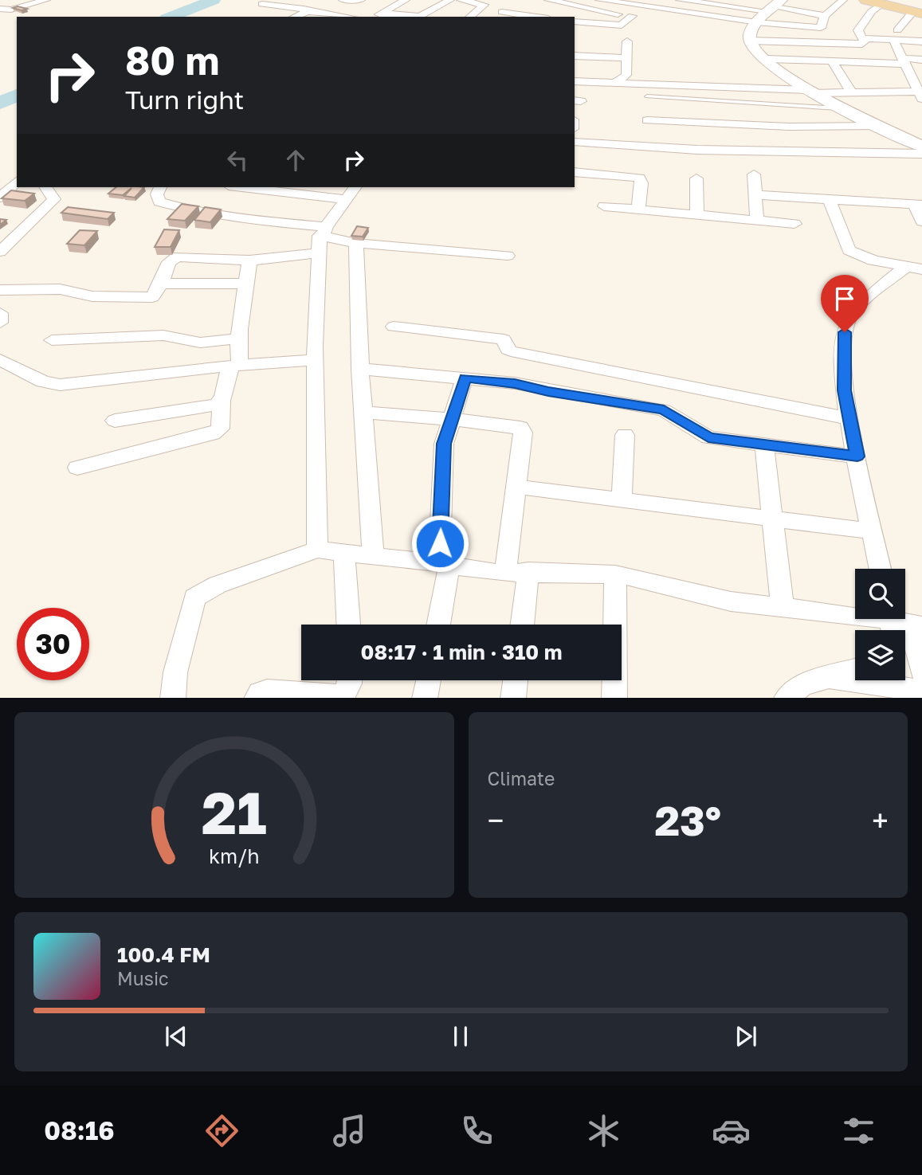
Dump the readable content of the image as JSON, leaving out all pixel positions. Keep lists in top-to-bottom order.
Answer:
{
  "page": {
    "turn": ["80 m", "Turn right"],
    "limit": "30",
    "trip": "08:17 · 1 min · 310 m",
    "tile": "Climate",
    "heat": ["−", "23°", "+"],
    "song": ["100.4 FM", "Music"],
    "tabs": "08:16",
    "gauge": ["21", "km/h"]
  }
}
